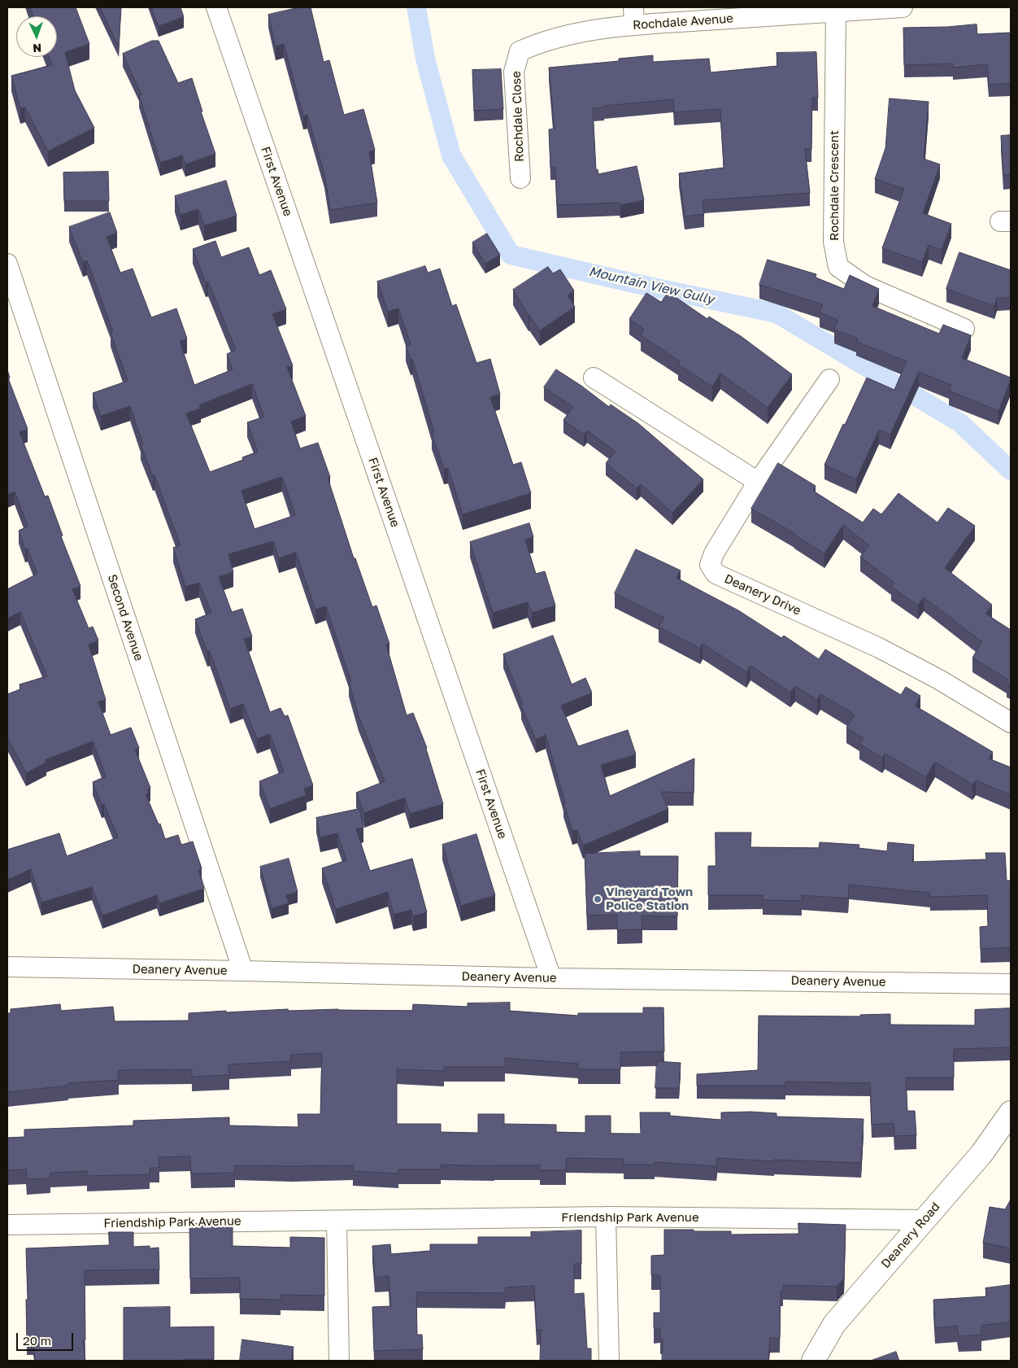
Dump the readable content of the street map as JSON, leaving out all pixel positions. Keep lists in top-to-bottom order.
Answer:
{
  "streets": {
    "street": [
      "Rochdale Avenue",
      "Rochdale Close",
      "First Avenue",
      "Rochdale Crescent",
      "Deanery Drive",
      "Second Avenue",
      "Deanery Avenue",
      "Friendship Park Avenue",
      "Deanery Road"
    ]
  },
  "crossings": [
    ["Rochdale Avenue", "Rochdale Close"],
    ["Rochdale Avenue", "Rochdale Crescent"],
    ["First Avenue", "Deanery Avenue"],
    ["Second Avenue", "Deanery Avenue"],
    ["Friendship Park Avenue", "Deanery Road"]
  ],
  "water": ["Mountain View Gully"],
  "places": ["Vineyard Town Police Station"],
  "scale_bar": "20 m",
  "north": "bottom"
}
